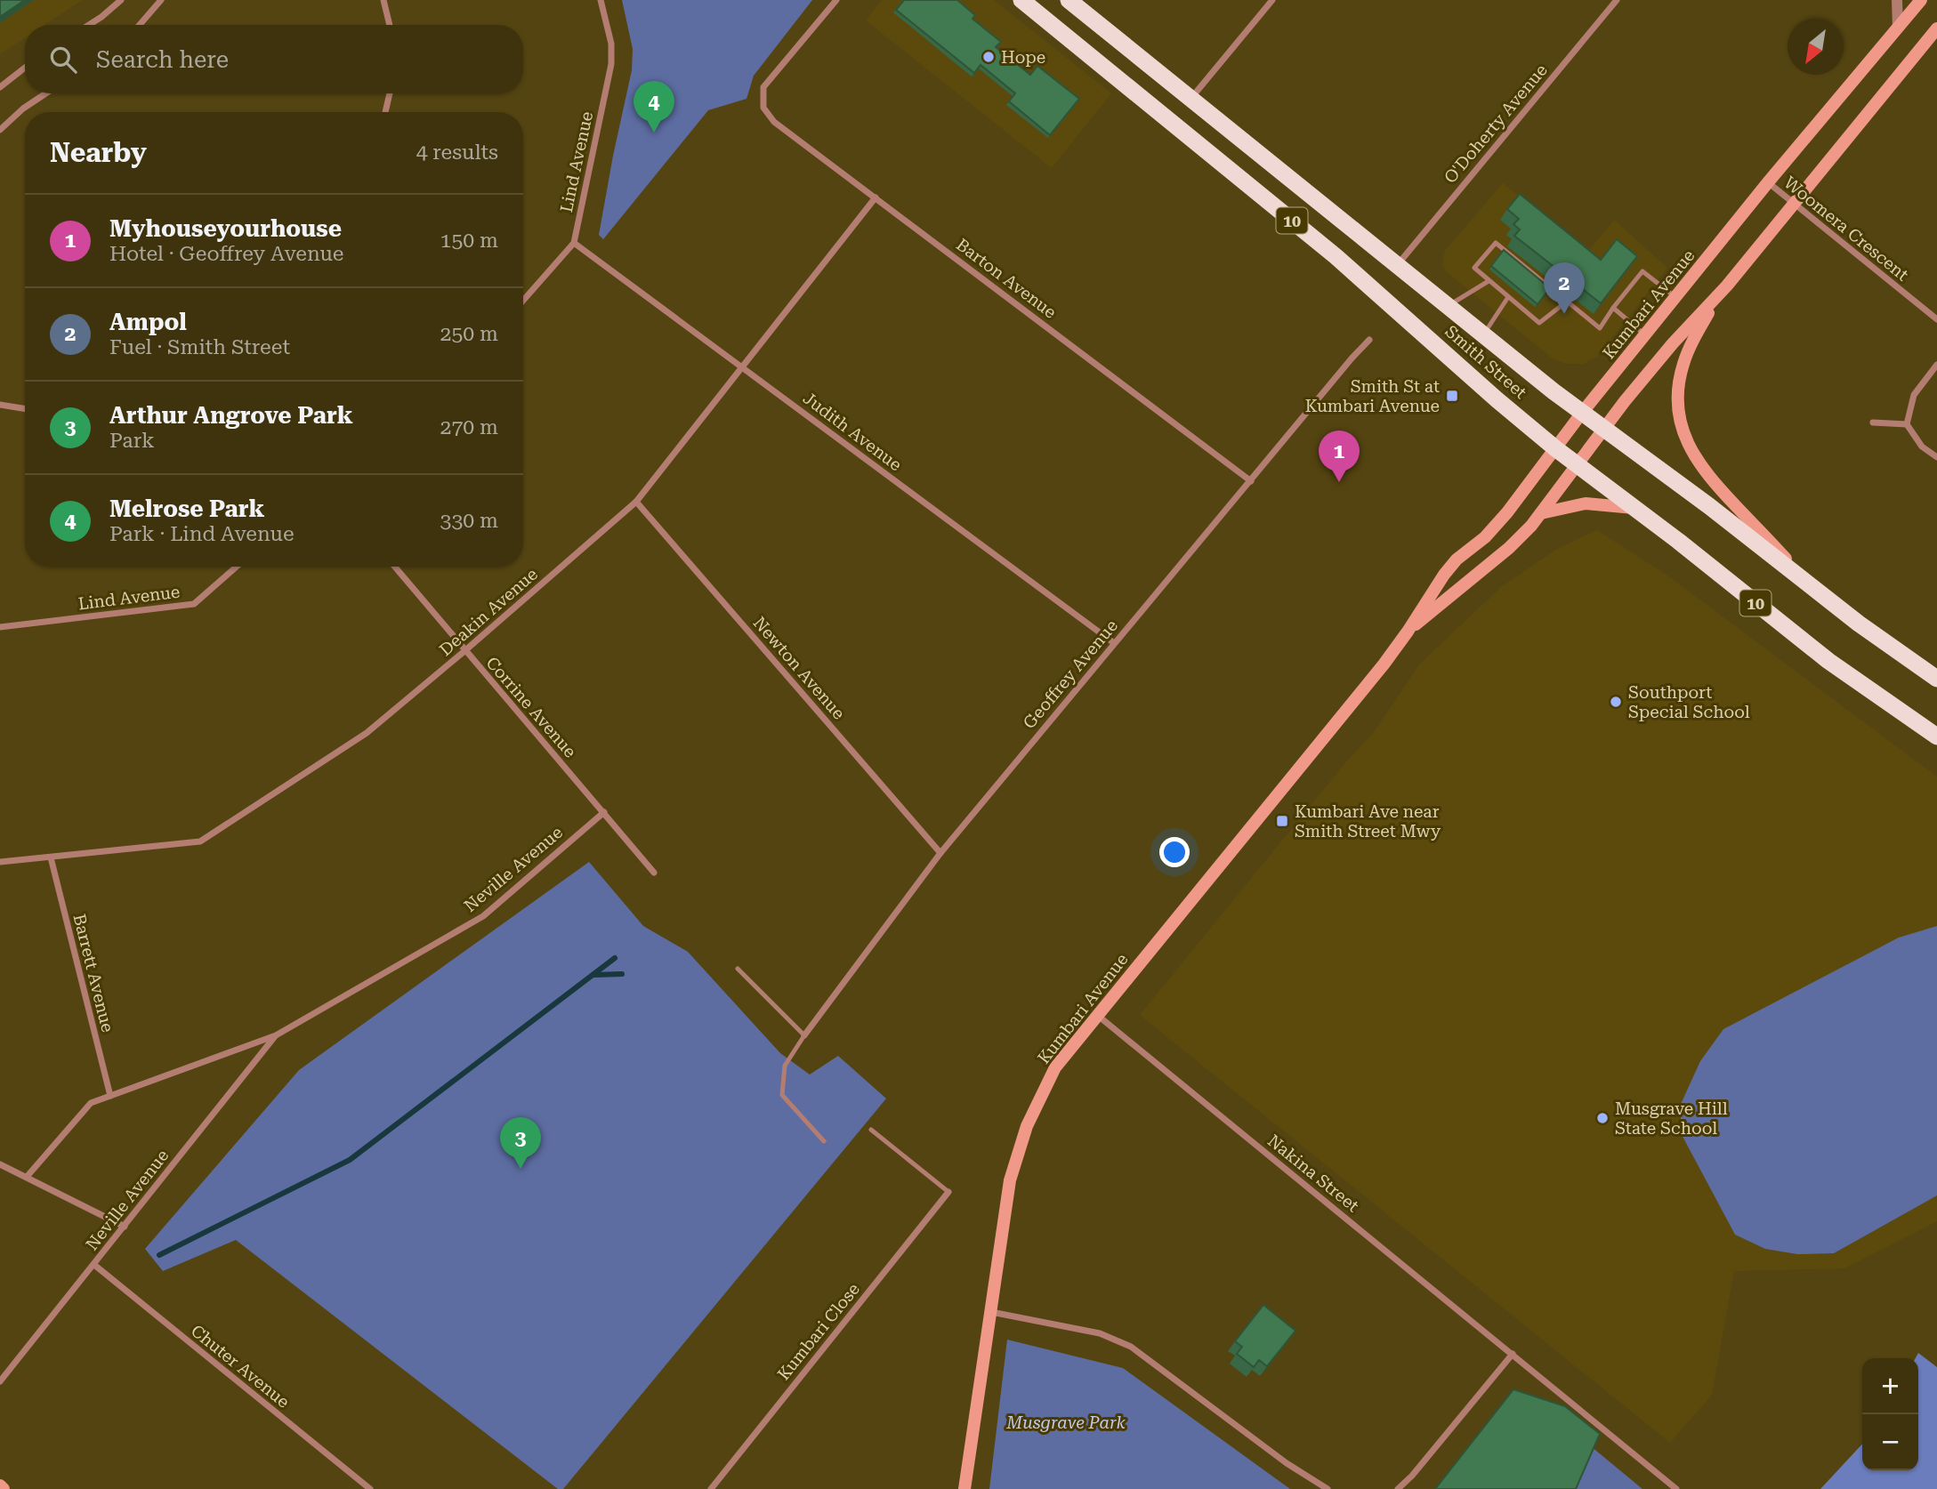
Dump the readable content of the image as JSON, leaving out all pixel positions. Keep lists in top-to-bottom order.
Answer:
{
  "streets": {
    "highway": ["10", "Smith Street"],
    "main road": ["Kumbari Avenue"],
    "street": [
      "O'Doherty Avenue",
      "Lind Avenue",
      "Woomera Crescent",
      "Barton Avenue",
      "Judith Avenue",
      "Deakin Avenue",
      "Newton Avenue",
      "Geoffrey Avenue",
      "Corrine Avenue",
      "Neville Avenue",
      "Barrett Avenue",
      "Nakina Street",
      "Kumbari Close",
      "Chuter Avenue"
    ]
  },
  "crossings": [
    ["O'Doherty Avenue", "Smith Street"],
    ["Lind Avenue", "Judith Avenue"],
    ["Woomera Crescent", "Kumbari Avenue"],
    ["Barton Avenue", "Deakin Avenue"],
    ["Barton Avenue", "Geoffrey Avenue"],
    ["Kumbari Avenue", "Smith Street"],
    ["Kumbari Avenue", "Nakina Street"],
    ["Judith Avenue", "Deakin Avenue"],
    ["Judith Avenue", "Geoffrey Avenue"],
    ["Deakin Avenue", "Newton Avenue"],
    ["Deakin Avenue", "Corrine Avenue"],
    ["Deakin Avenue", "Barrett Avenue"],
    ["Newton Avenue", "Geoffrey Avenue"],
    ["Corrine Avenue", "Neville Avenue"],
    ["Neville Avenue", "Barrett Avenue"],
    ["Neville Avenue", "Chuter Avenue"]
  ],
  "parks": ["Musgrave Park"],
  "places": {
    "other": ["Hope", "Southport Special School", "Musgrave Hill State School"],
    "transit": ["Smith St at Kumbari Avenue", "Kumbari Ave near Smith Street Mwy"]
  },
  "north": "bottom left",
  "page": {
    "search": "Search here",
    "pins": [
      "4",
      "2",
      "1",
      "3"
    ],
    "heading": ["Nearby", "4 results"],
    "list": [
      {
        "mark": "1",
        "name": "Myhouseyourhouse",
        "note": "Hotel · Geoffrey Avenue",
        "value": "150 m"
      },
      {
        "mark": "2",
        "name": "Ampol",
        "note": "Fuel · Smith Street",
        "value": "250 m"
      },
      {
        "mark": "3",
        "name": "Arthur Angrove Park",
        "note": "Park",
        "value": "270 m"
      },
      {
        "mark": "4",
        "name": "Melrose Park",
        "note": "Park · Lind Avenue",
        "value": "330 m"
      }
    ],
    "map_buttons": ["+", "−"]
  }
}
